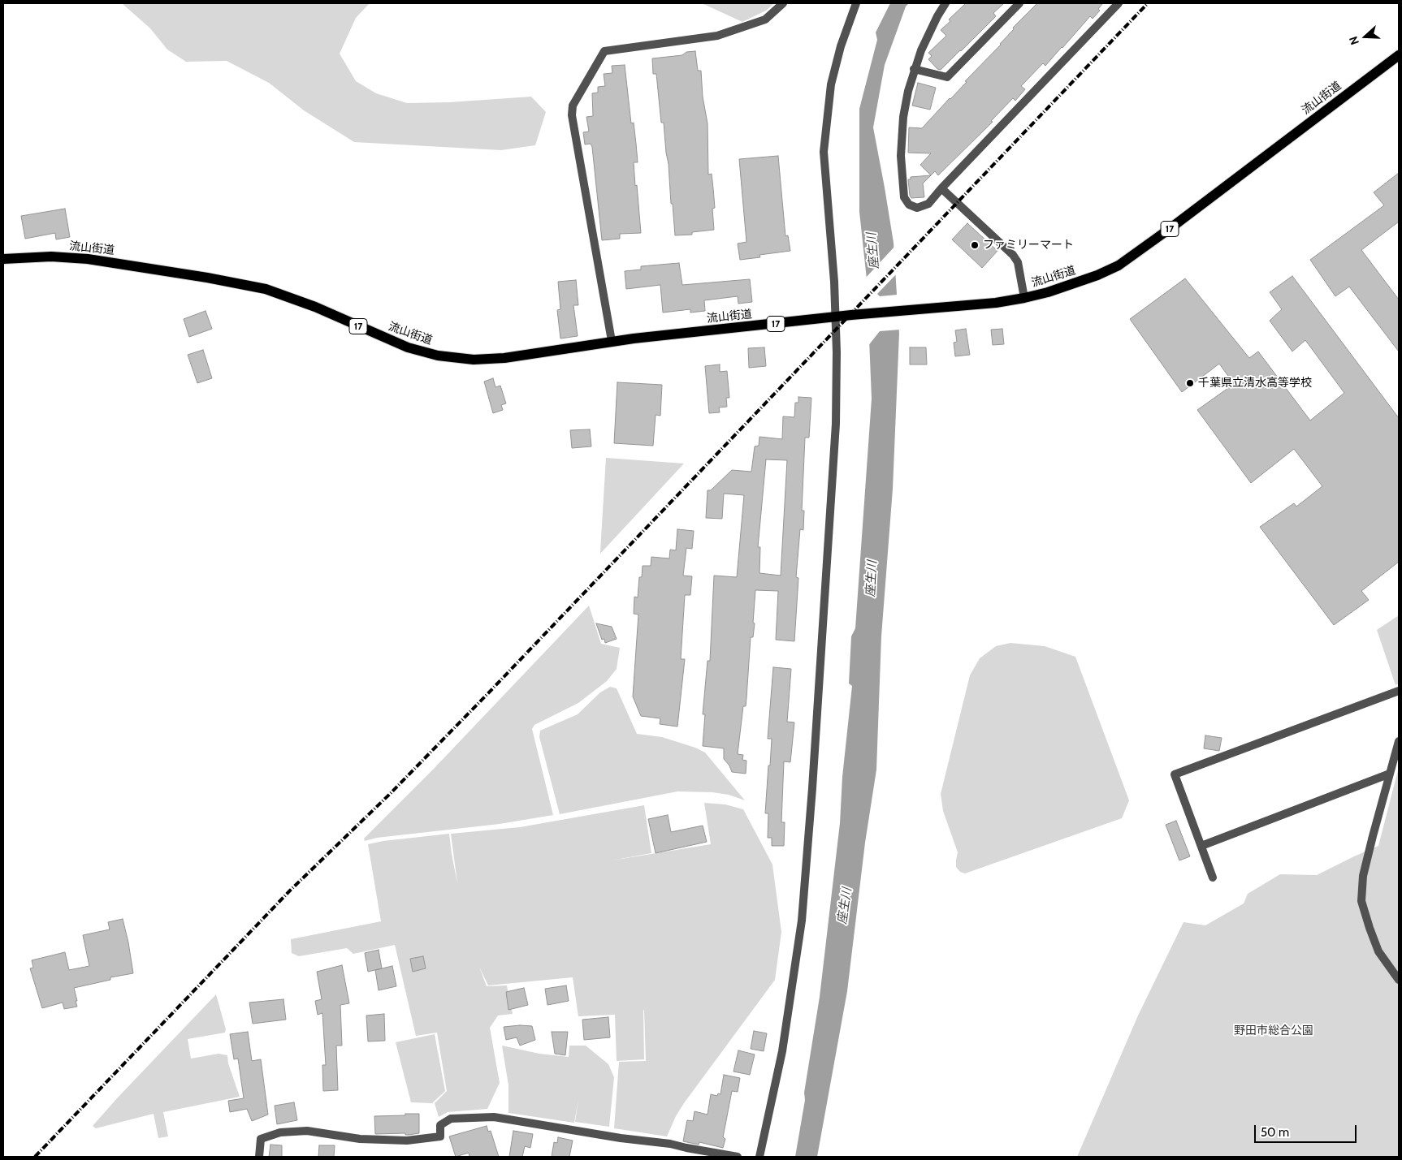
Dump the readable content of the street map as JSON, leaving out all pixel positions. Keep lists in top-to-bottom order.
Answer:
{
  "streets": {
    "main road": ["流山街道", "17"]
  },
  "water": ["座生川"],
  "parks": ["野田市総合公園"],
  "places": ["ファミリーマート", "千葉県立清水高等学校"],
  "scale_bar": "50 m",
  "north": "left"
}
